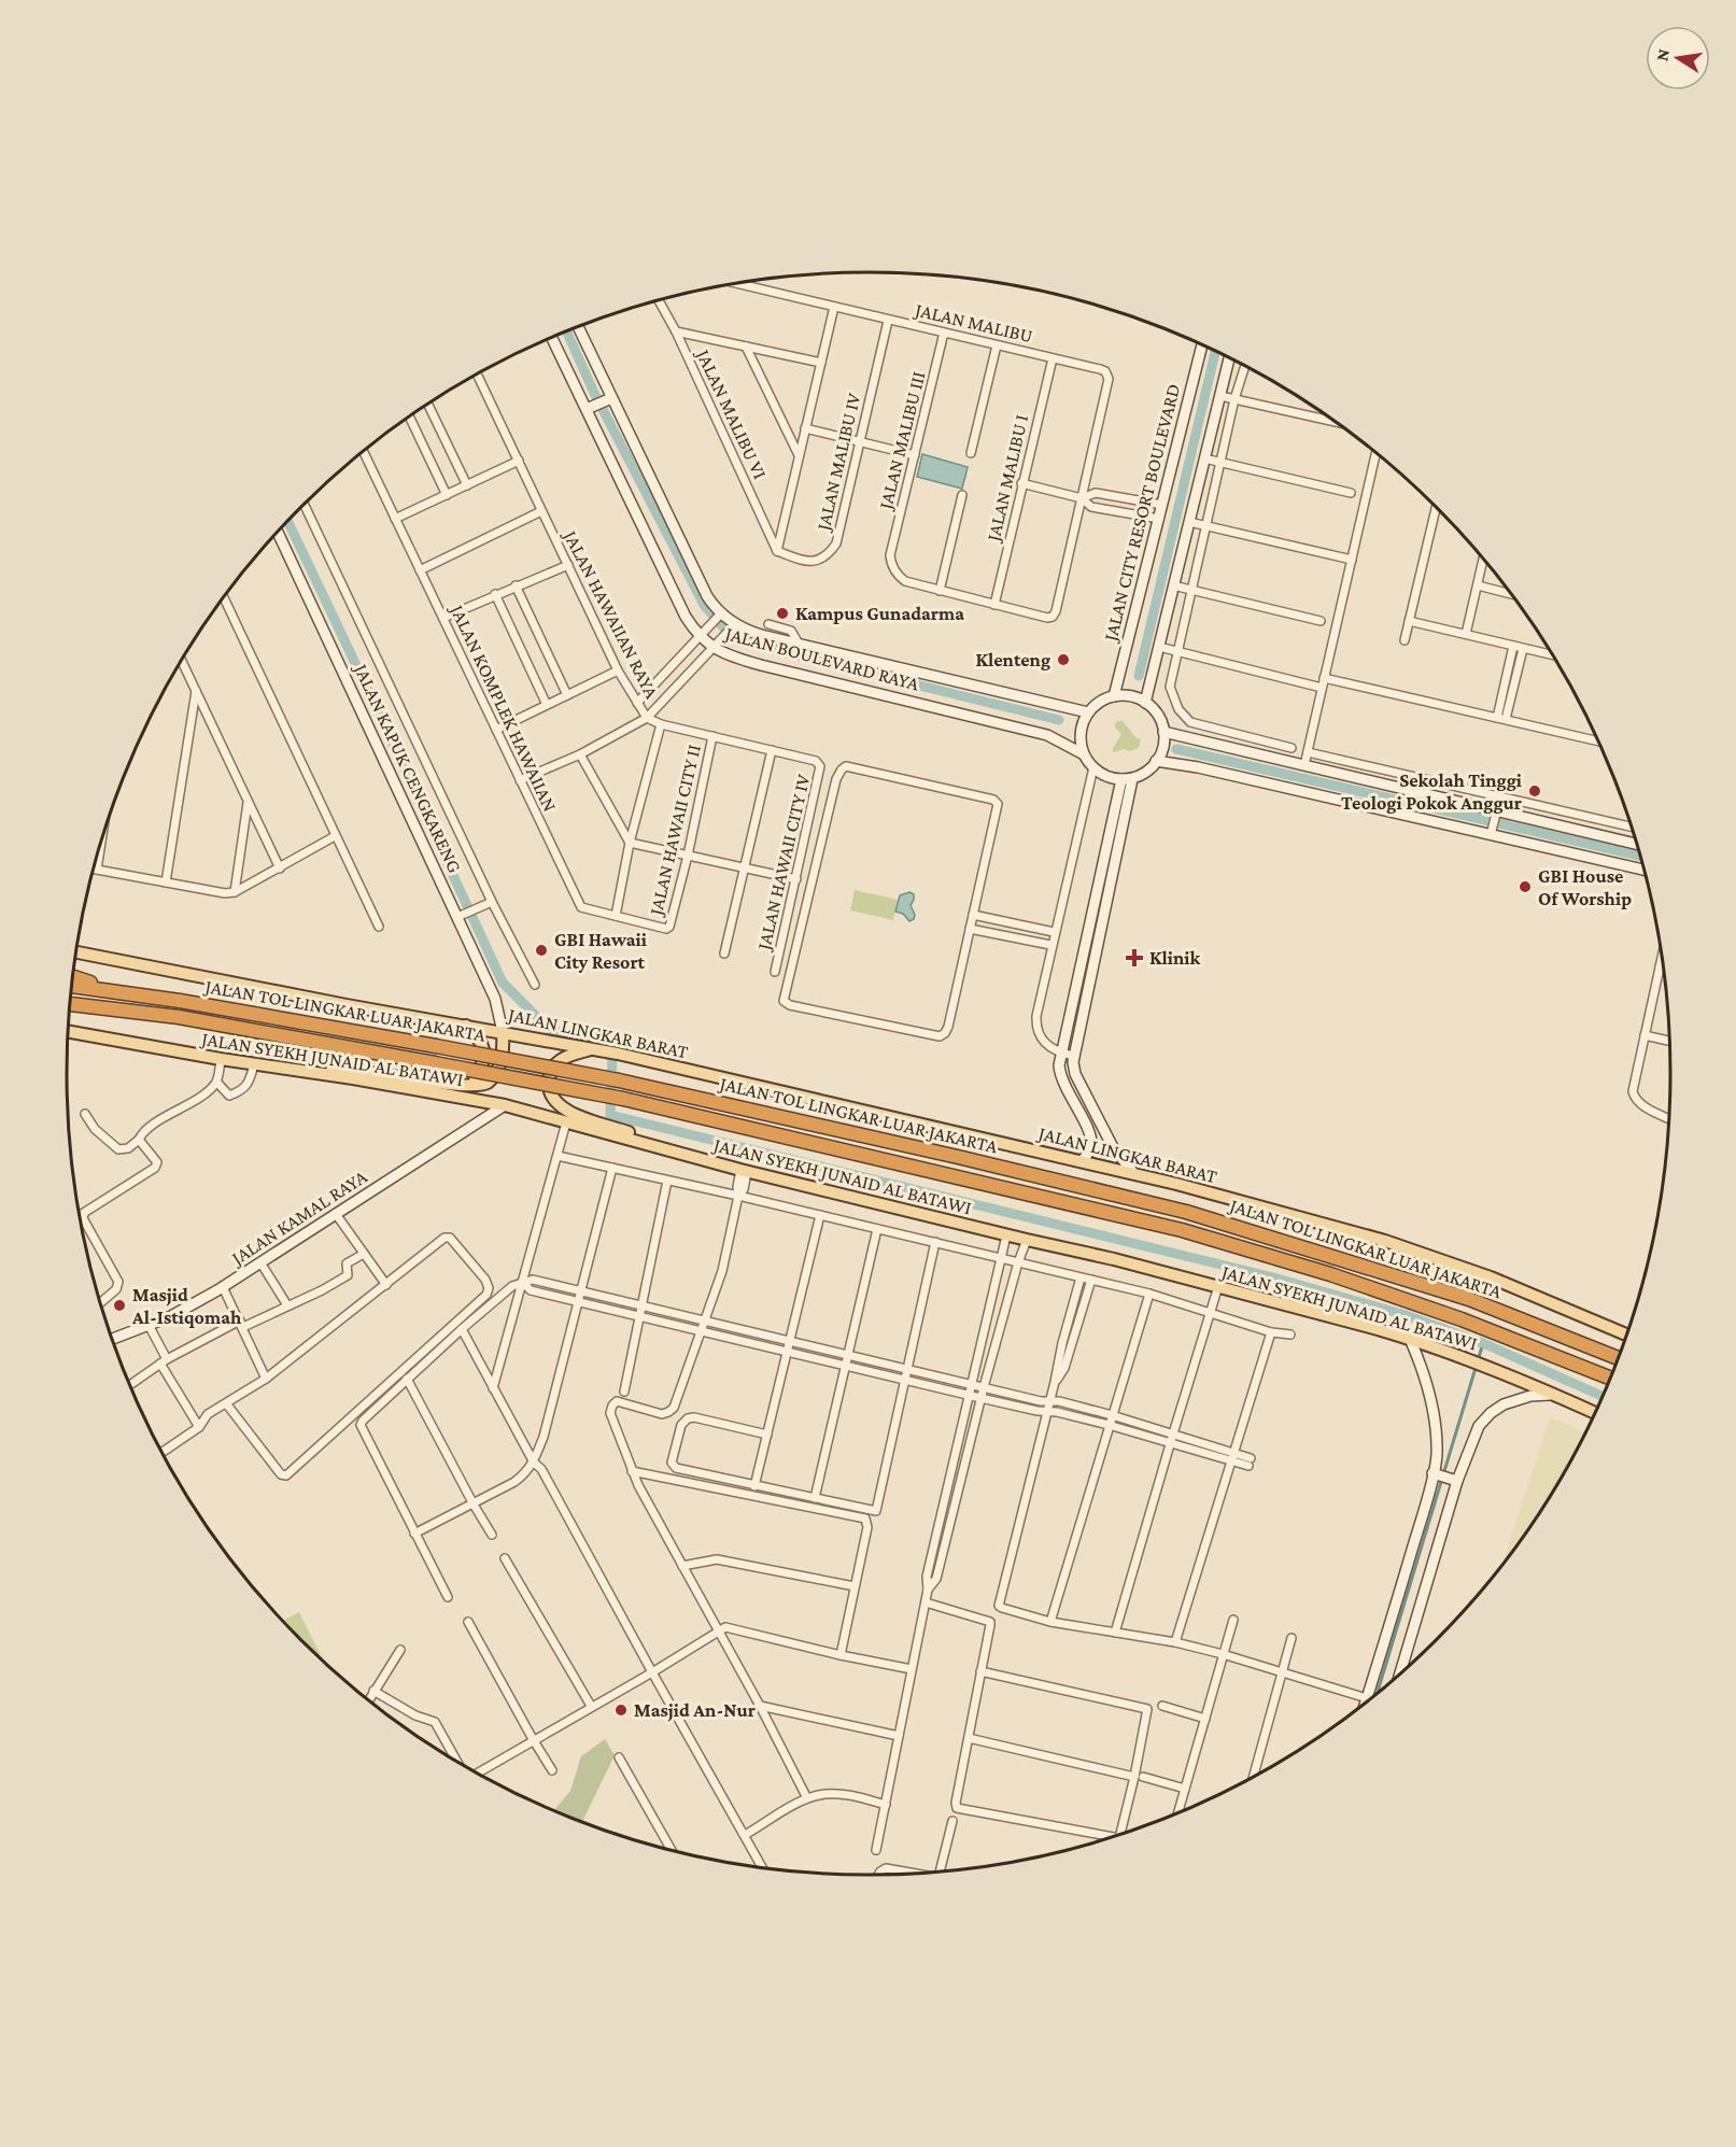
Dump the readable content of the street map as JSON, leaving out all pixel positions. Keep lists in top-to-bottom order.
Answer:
{
  "streets": {
    "highway": ["JALAN TOL LINGKAR LUAR JAKARTA"],
    "main road": ["JALAN LINGKAR BARAT", "JALAN SYEKH JUNAID AL BATAWI"],
    "street": [
      "JALAN MALIBU",
      "JALAN MALIBU VI",
      "JALAN MALIBU III",
      "JALAN MALIBU IV",
      "JALAN MALIBU I",
      "JALAN CITY RESORT BOULEVARD",
      "JALAN HAWAIIAN RAYA",
      "JALAN BOULEVARD RAYA",
      "JALAN KOMPLEK HAWAIIAN",
      "JALAN KAPUK CENGKARENG",
      "JALAN HAWAII CITY II",
      "JALAN HAWAII CITY IV",
      "JALAN KAMAL RAYA"
    ]
  },
  "crossings": [
    ["JALAN MALIBU", "JALAN MALIBU III"],
    ["JALAN MALIBU", "JALAN MALIBU IV"],
    ["JALAN MALIBU", "JALAN MALIBU I"],
    ["JALAN MALIBU VI", "JALAN MALIBU IV"],
    ["JALAN CITY RESORT BOULEVARD", "JALAN BOULEVARD RAYA"],
    ["JALAN HAWAIIAN RAYA", "JALAN HAWAII CITY II"],
    ["JALAN HAWAIIAN RAYA", "JALAN HAWAII CITY IV"],
    ["JALAN KOMPLEK HAWAIIAN", "JALAN HAWAII CITY II"],
    ["JALAN KAPUK CENGKARENG", "JALAN LINGKAR BARAT"],
    ["JALAN SYEKH JUNAID AL BATAWI", "JALAN KAMAL RAYA"]
  ],
  "places": {
    "other": [
      "Kampus Gunadarma",
      "Klenteng",
      "Sekolah Tinggi Teologi Pokok Anggur",
      "GBI House Of Worship",
      "GBI Hawaii City Resort",
      "Masjid Al-Istiqomah",
      "Masjid An-Nur"
    ],
    "health": ["Klinik"]
  },
  "north": "left"
}
